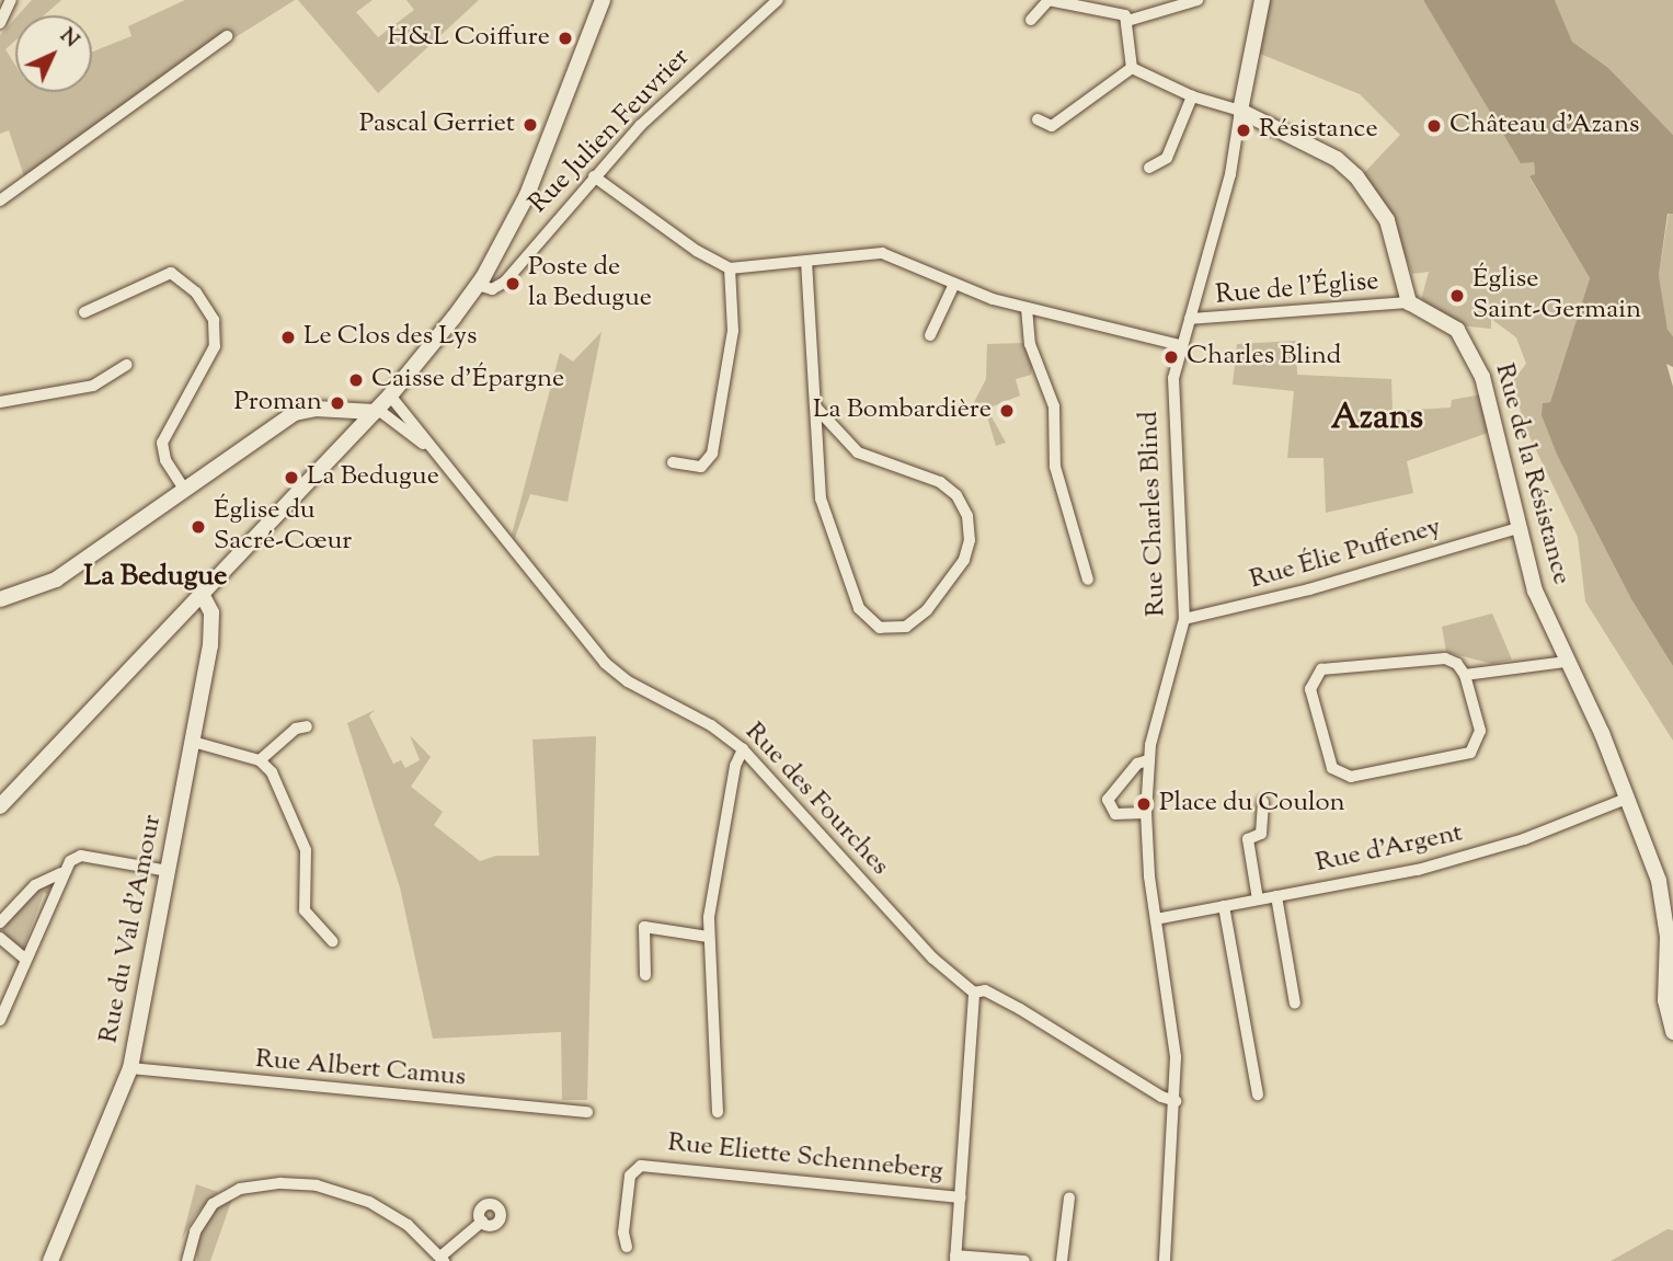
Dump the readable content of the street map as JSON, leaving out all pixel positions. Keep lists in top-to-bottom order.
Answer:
{
  "streets": {
    "street": [
      "Rue Julien Feuvrier",
      "Rue de l'Église",
      "Rue de la Résistance",
      "Rue Charles Blind",
      "Rue Élie Puffeney",
      "Rue des Fourches",
      "Rue d'Argent",
      "Rue du Val d'Amour",
      "Rue Albert Camus",
      "Rue Eliette Schenneberg"
    ]
  },
  "crossings": [
    ["Rue de l'Église", "Rue de la Résistance"],
    ["Rue de l'Église", "Rue Charles Blind"],
    ["Rue de la Résistance", "Rue Élie Puffeney"],
    ["Rue de la Résistance", "Rue d'Argent"],
    ["Rue Charles Blind", "Rue Élie Puffeney"],
    ["Rue Charles Blind", "Rue des Fourches"],
    ["Rue Charles Blind", "Rue d'Argent"],
    ["Rue du Val d'Amour", "Rue Albert Camus"]
  ],
  "districts": ["Azans", "La Bedugue"],
  "places": [
    "H&L Coiffure",
    "Pascal Gerriet",
    "Château d'Azans",
    "Résistance",
    "Poste de la Bedugue",
    "Église Saint-Germain",
    "Le Clos des Lys",
    "Charles Blind",
    "Caisse d'Épargne",
    "Proman",
    "La Bombardière",
    "La Bedugue",
    "Église du Sacré-Cœur",
    "Place du Coulon"
  ],
  "north": "top right"
}
